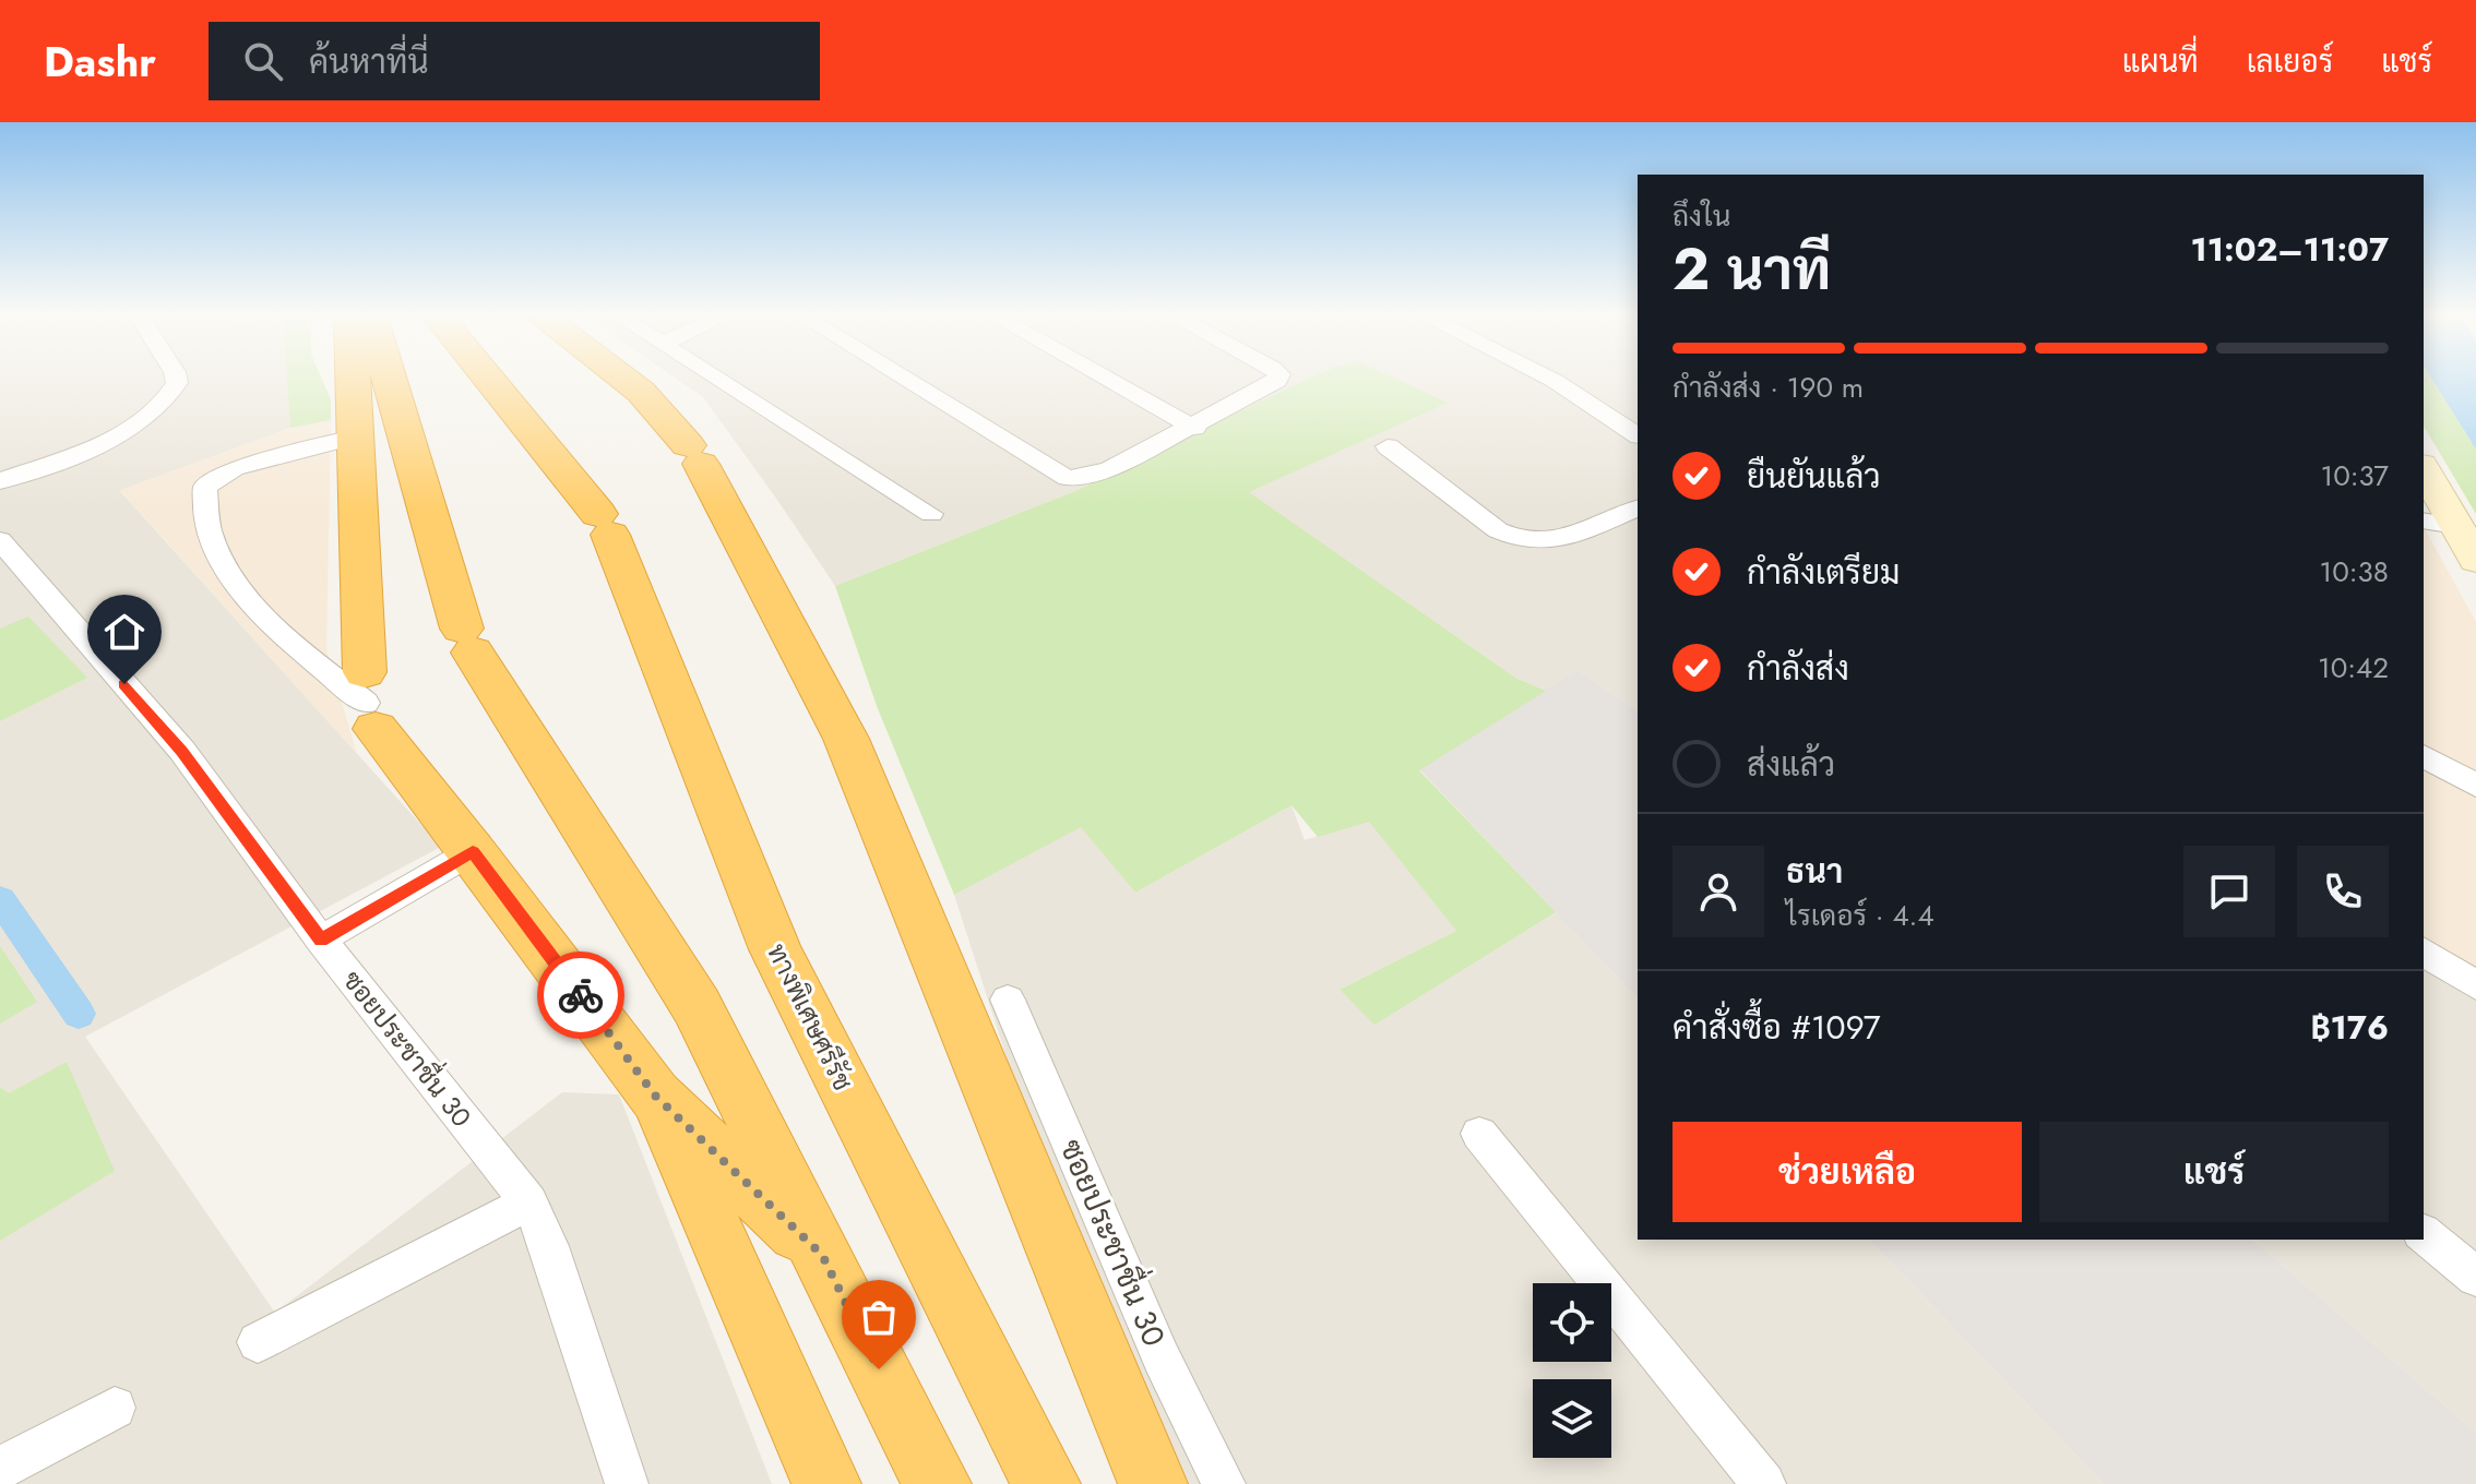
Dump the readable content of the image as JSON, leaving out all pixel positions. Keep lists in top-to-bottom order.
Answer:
{
  "streets": {
    "highway": ["ทางพิเศษศรีรัช"],
    "street": ["ซอยประชาชื่น 30"]
  },
  "page": {
    "header": "Dashr",
    "search": "ค้นหาที่นี่",
    "nav": ["แผนที่", "เลเยอร์", "แชร์"],
    "heading": ["2 นาที", "ถึงใน", "11:02–11:07"],
    "panel": [
      "ธนา",
      "ไรเดอร์ · 4.4",
      "คำสั่งซื้อ #1097",
      "฿176"
    ],
    "bar": "กำลังส่ง · 190 m",
    "list": [
      ["ยืนยันแล้ว", "10:37"],
      ["กำลังเตรียม", "10:38"],
      ["กำลังส่ง", "10:42"],
      "ส่งแล้ว"
    ],
    "buttons": ["ช่วยเหลือ", "แชร์"]
  }
}
